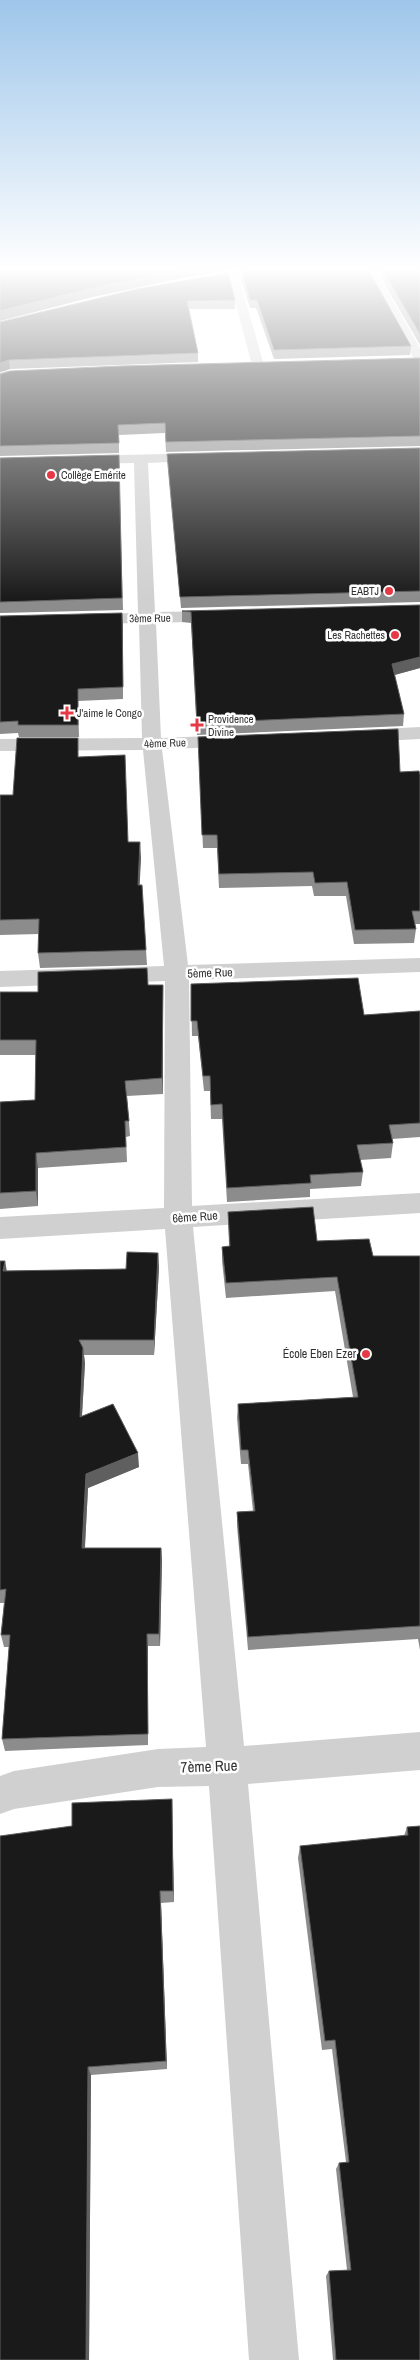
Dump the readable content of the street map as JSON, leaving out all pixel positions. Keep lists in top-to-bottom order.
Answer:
{
  "streets": {
    "street": [
      "3ème Rue",
      "4ème Rue",
      "5ème Rue",
      "6ème Rue",
      "7ème Rue"
    ]
  },
  "places": {
    "other": [
      "Collège Emérite",
      "EABTJ",
      "Les Rachettes",
      "École Eben Ezer"
    ],
    "health": ["J'aime le Congo", "Providence Divine"]
  }
}
